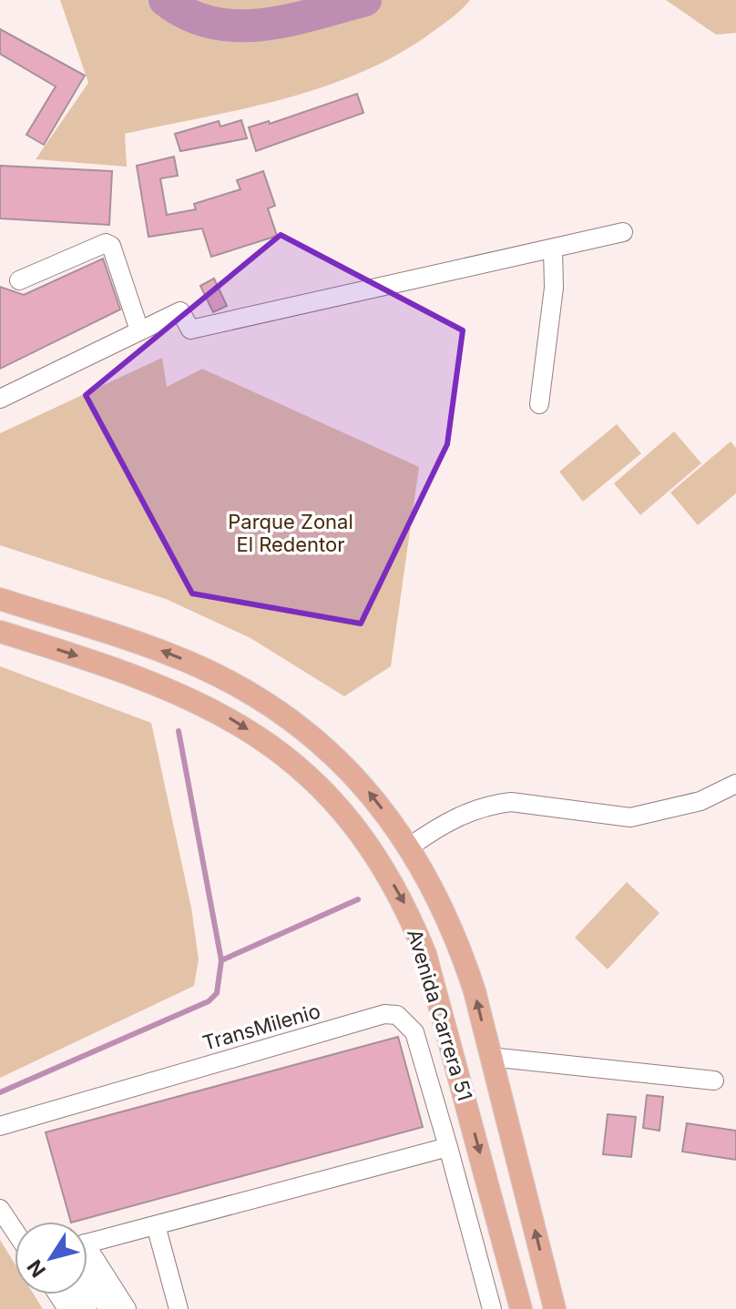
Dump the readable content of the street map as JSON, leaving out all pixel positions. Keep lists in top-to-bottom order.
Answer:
{
  "streets": {
    "main road": ["Avenida Carrera 51"],
    "street": ["TransMilenio"]
  },
  "parks": ["Parque Zonal El Redentor"],
  "north": "bottom left"
}
